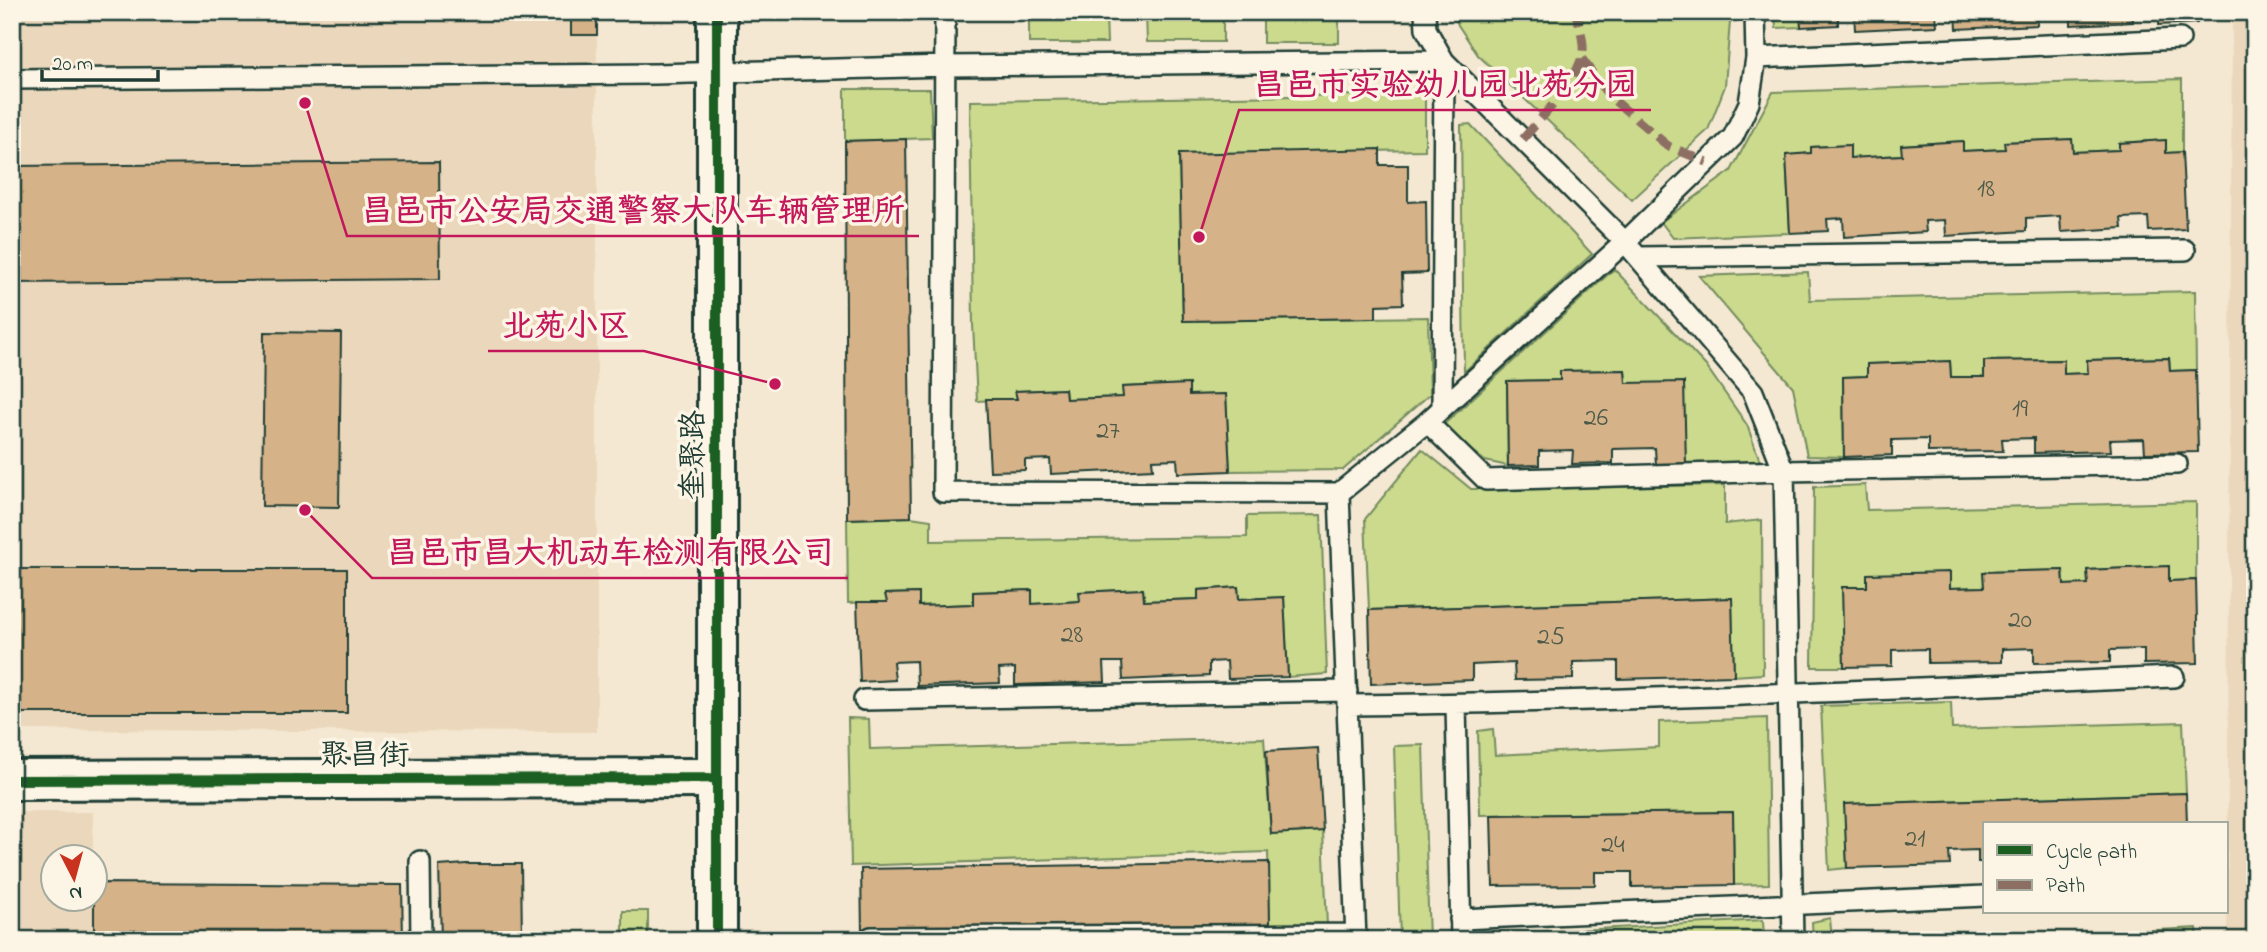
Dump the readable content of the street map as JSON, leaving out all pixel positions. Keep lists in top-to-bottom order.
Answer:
{
  "streets": {
    "street": ["奎聚路", "聚昌街"]
  },
  "crossings": [
    ["奎聚路", "聚昌街"]
  ],
  "places": [
    "昌邑市公安局交通警察大队车辆管理所",
    "昌邑市实验幼儿园北苑分园",
    "北苑小区",
    "昌邑市昌大机动车检测有限公司"
  ],
  "house_numbers": [
    "18",
    "19",
    "26",
    "27",
    "20",
    "28",
    "25",
    "21",
    "24"
  ],
  "legend": ["Cycle path", "Path"],
  "scale_bar": "20 m",
  "north": "bottom"
}
